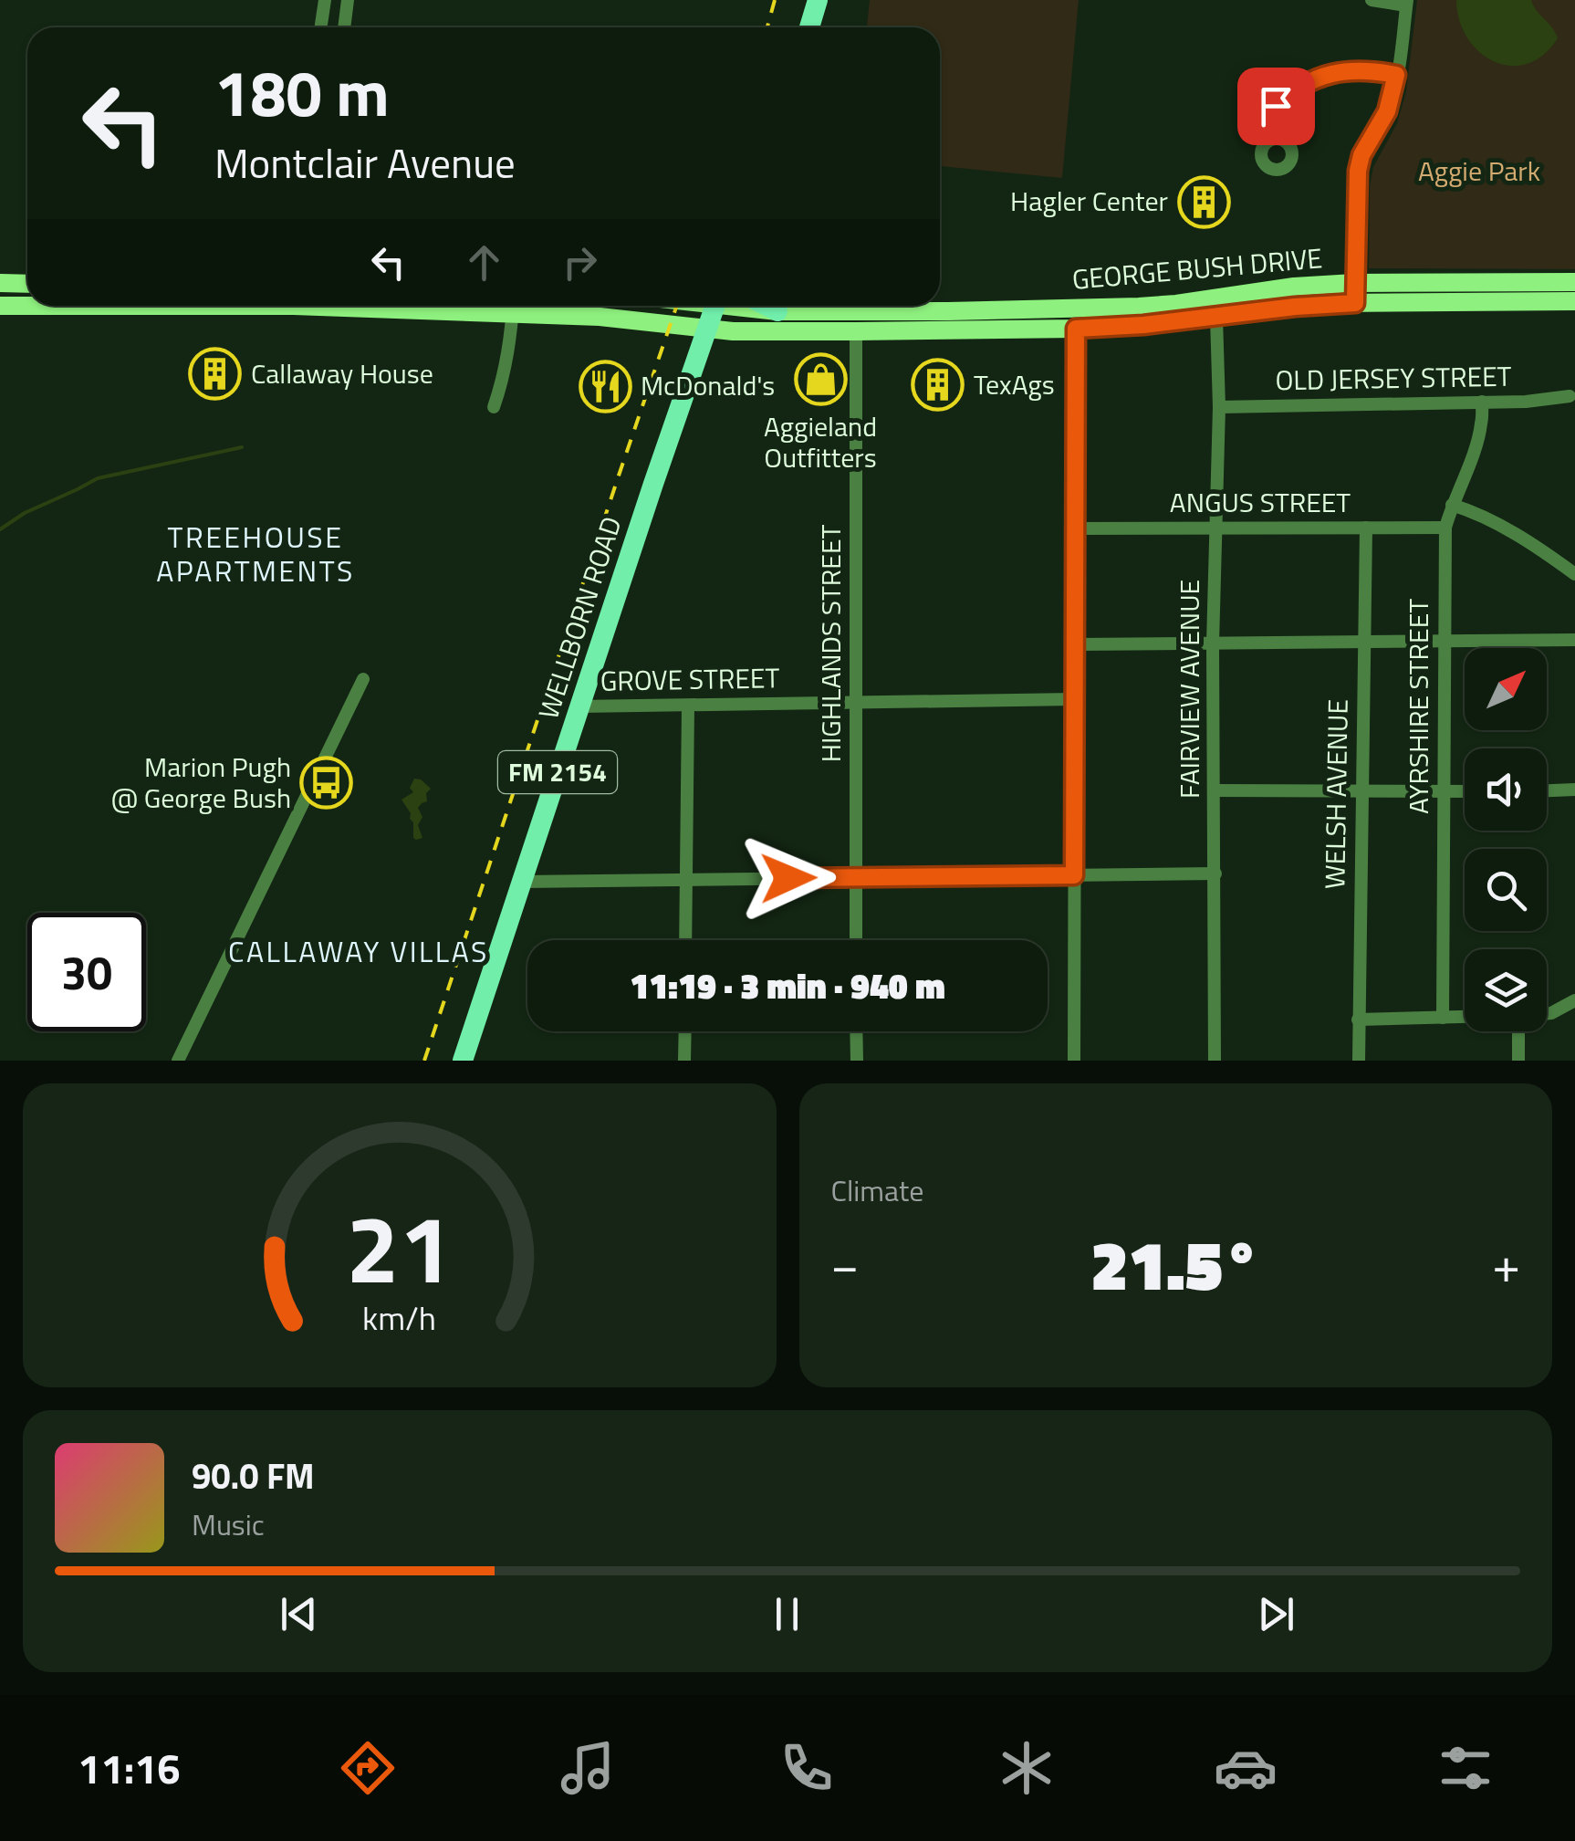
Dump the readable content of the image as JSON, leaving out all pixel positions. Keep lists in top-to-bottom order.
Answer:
{
  "streets": {
    "main road": ["GEORGE BUSH DRIVE", "WELLBORN ROAD", "FM 2154"],
    "street": [
      "OLD JERSEY STREET",
      "ANGUS STREET",
      "HIGHLANDS STREET",
      "GROVE STREET",
      "FAIRVIEW AVENUE",
      "AYRSHIRE STREET",
      "WELSH AVENUE"
    ]
  },
  "crossings": [
    ["GEORGE BUSH DRIVE", "WELLBORN ROAD"],
    ["GEORGE BUSH DRIVE", "HIGHLANDS STREET"],
    ["GEORGE BUSH DRIVE", "FAIRVIEW AVENUE"],
    ["OLD JERSEY STREET", "FAIRVIEW AVENUE"],
    ["OLD JERSEY STREET", "AYRSHIRE STREET"],
    ["ANGUS STREET", "FAIRVIEW AVENUE"],
    ["ANGUS STREET", "AYRSHIRE STREET"],
    ["ANGUS STREET", "WELSH AVENUE"],
    ["WELLBORN ROAD", "GROVE STREET"],
    ["HIGHLANDS STREET", "GROVE STREET"]
  ],
  "districts": ["TREEHOUSE APARTMENTS", "CALLAWAY VILLAS"],
  "parks": ["Aggie Park"],
  "places": {
    "building": ["Hagler Center", "Callaway House", "TexAgs"],
    "shop": ["Aggieland Outfitters"],
    "restaurant": ["McDonald's"],
    "bus stop": ["Marion Pugh @ George Bush"]
  },
  "north": "top right",
  "page": {
    "turn": ["180 m", "Montclair Avenue"],
    "limit": "30",
    "trip": "11:19 · 3 min · 940 m",
    "tile": "Climate",
    "heat": ["−", "21.5°", "+"],
    "song": ["90.0 FM", "Music"],
    "tabs": "11:16",
    "gauge": ["21", "km/h"]
  }
}
